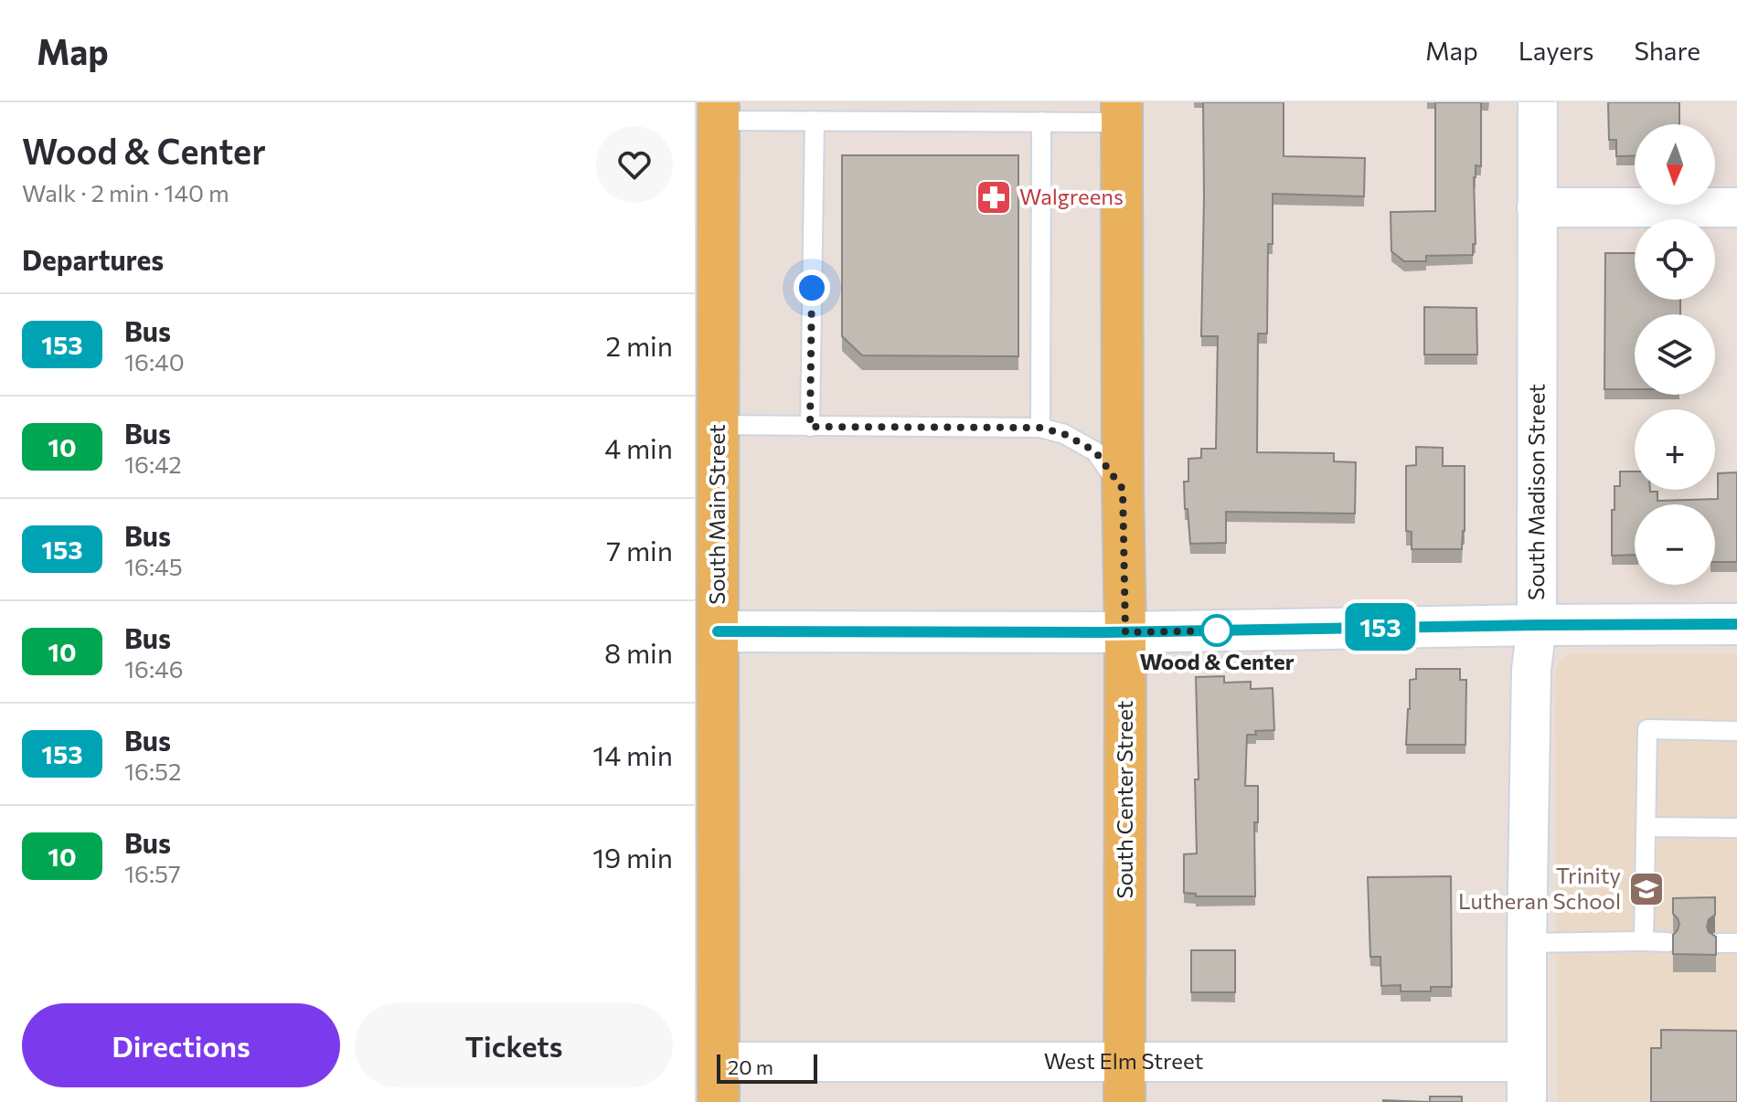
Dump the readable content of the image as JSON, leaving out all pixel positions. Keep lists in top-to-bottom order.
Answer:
{
  "streets": {
    "main road": ["South Main Street", "South Center Street"],
    "street": ["South Madison Street", "West Elm Street"]
  },
  "crossings": [
    ["South Madison Street", "West Elm Street"],
    ["South Main Street", "West Elm Street"],
    ["South Center Street", "West Elm Street"]
  ],
  "places": {
    "pharmacy": ["Walgreens"],
    "other": ["Wood & Center"],
    "school or university": ["Trinity Lutheran School"]
  },
  "lines": ["bus line 153"],
  "scale_bar": "20 m",
  "north": "bottom",
  "page": {
    "header": "Map",
    "nav": ["Map", "Layers", "Share"],
    "heading": [
      ["Wood & Center", "Walk · 2 min · 140 m"],
      "Departures"
    ],
    "on_map": "153",
    "map_buttons": ["+", "−"],
    "list": [
      {
        "mark": "153",
        "name": "Bus",
        "note": "16:40",
        "value": "2 min"
      },
      {
        "mark": "10",
        "name": "Bus",
        "note": "16:42",
        "value": "4 min"
      },
      {
        "mark": "153",
        "name": "Bus",
        "note": "16:45",
        "value": "7 min"
      },
      {
        "mark": "10",
        "name": "Bus",
        "note": "16:46",
        "value": "8 min"
      },
      {
        "mark": "153",
        "name": "Bus",
        "note": "16:52",
        "value": "14 min"
      },
      {
        "mark": "10",
        "name": "Bus",
        "note": "16:57",
        "value": "19 min"
      }
    ],
    "buttons": ["Directions", "Tickets"],
    "scale": "20 m"
  }
}
